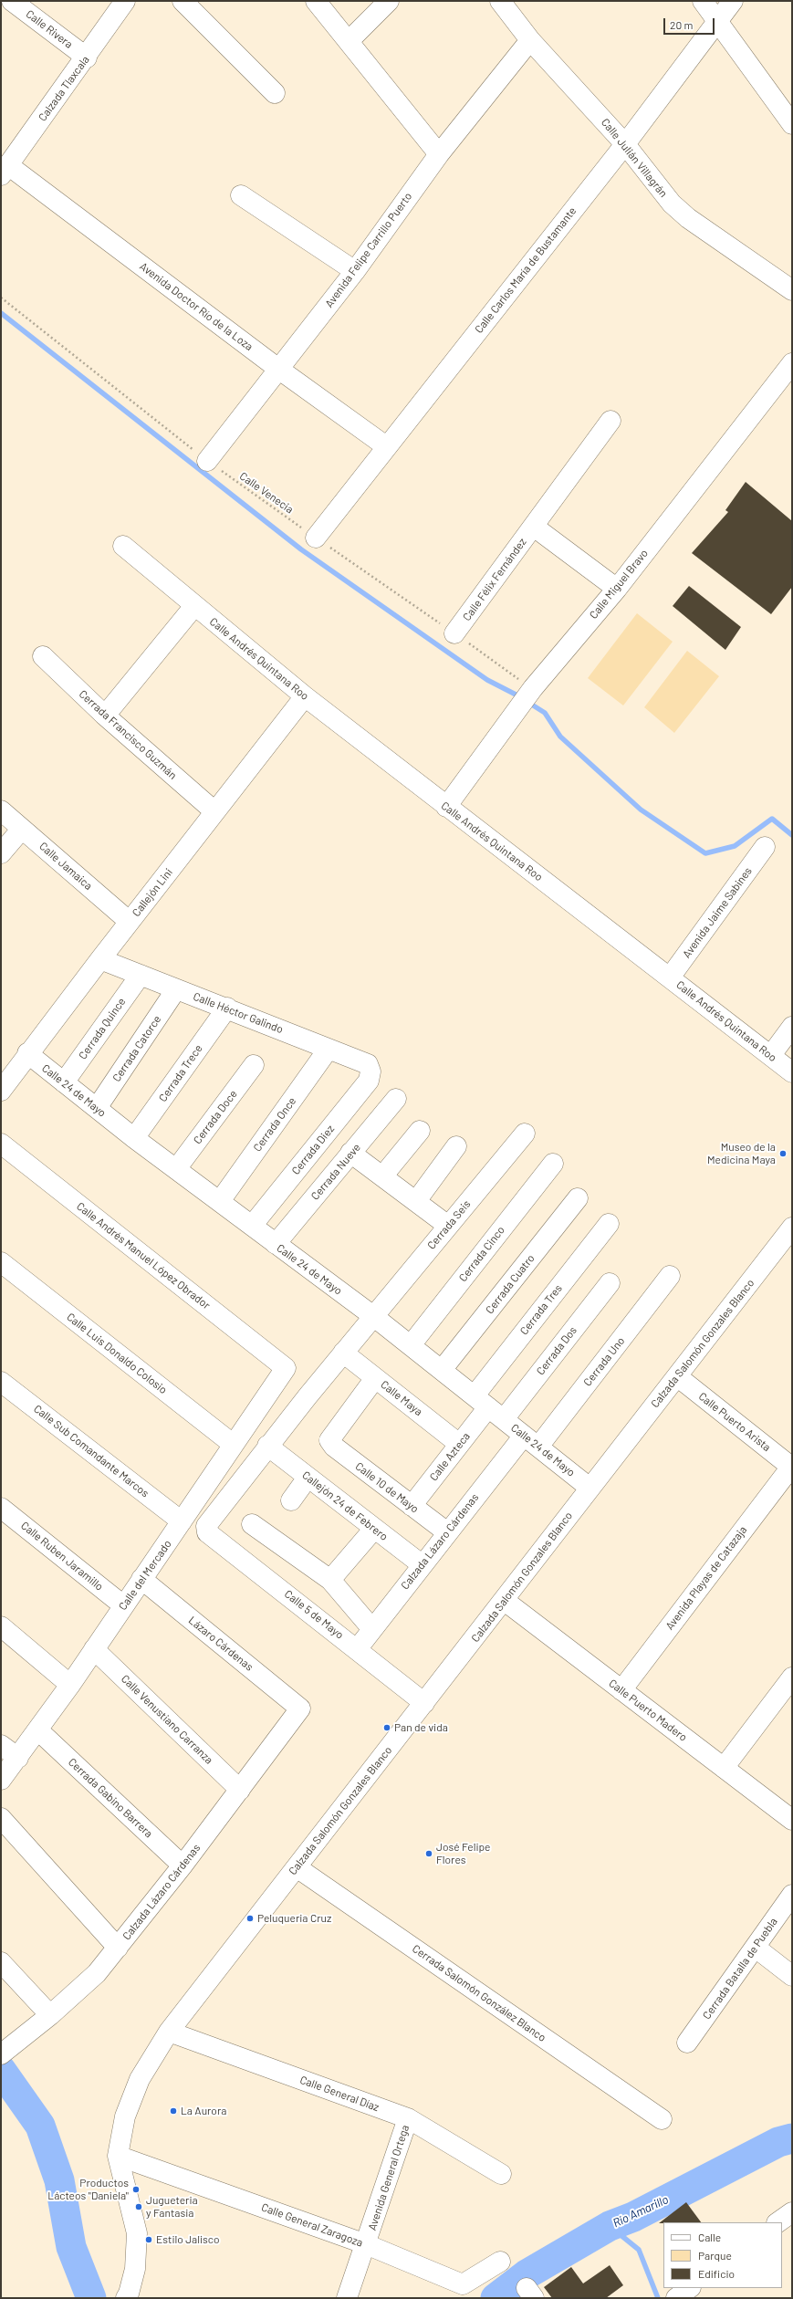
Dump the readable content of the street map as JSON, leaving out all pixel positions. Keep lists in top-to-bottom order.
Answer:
{
  "streets": {
    "street": [
      "Calle Rivera",
      "Calzada Tlaxcala",
      "Calle Julián Villagrán",
      "Avenida Felipe Carrillo Puerto",
      "Calle Carlos María de Bustamante",
      "Avenida Doctor Río de la Loza",
      "Calle Félix Fernández",
      "Calle Miguel Bravo",
      "Calle Andrés Quintana Roo",
      "Cerrada Francisco Guzmán",
      "Calle Jamaica",
      "Callejón Lini",
      "Avenida Jaime Sabines",
      "Calle Héctor Galindo",
      "Cerrada Quince",
      "Cerrada Catorce",
      "Cerrada Trece",
      "Calle 24 de Mayo",
      "Cerrada Doce",
      "Cerrada Once",
      "Cerrada Diez",
      "Cerrada Nueve",
      "Cerrada Seis",
      "Cerrada Cinco",
      "Calle Andrés Manuel López Obrador",
      "Cerrada Cuatro",
      "Cerrada Tres",
      "Calzada Salomón Gonzales Blanco",
      "Cerrada Dos",
      "Calle Luis Donaldo Colosio",
      "Cerrada Uno",
      "Calle Maya",
      "Calle Puerto Arista",
      "Calle Sub Comandante Marcos",
      "Calle Azteca",
      "Calle 10 de Mayo",
      "Callejón 24 de Febrero",
      "Calzada Lázaro Cárdenas",
      "Calle Ruben Jaramillo",
      "Calle del Mercado",
      "Avenida Playas de Catazaja",
      "Calle 5 de Mayo",
      "Lázaro Cárdenas",
      "Calle Puerto Madero",
      "Calle Venustiano Carranza",
      "Cerrada Gabino Barrera",
      "Cerrada Batalla de Puebla",
      "Cerrada Salomón González Blanco",
      "Calle General Díaz",
      "Avenida General Ortega",
      "Calle General Zaragoza"
    ],
    "path": ["Calle Venecia"]
  },
  "crossings": [
    ["Calle Rivera", "Calzada Tlaxcala"],
    ["Calzada Tlaxcala", "Avenida Doctor Río de la Loza"],
    ["Calle Julián Villagrán", "Avenida Felipe Carrillo Puerto"],
    ["Calle Julián Villagrán", "Calle Carlos María de Bustamante"],
    ["Avenida Felipe Carrillo Puerto", "Avenida Doctor Río de la Loza"],
    ["Avenida Felipe Carrillo Puerto", "Calle Venecia"],
    ["Calle Carlos María de Bustamante", "Avenida Doctor Río de la Loza"],
    ["Calle Carlos María de Bustamante", "Calle Venecia"],
    ["Calle Venecia", "Calle Félix Fernández"],
    ["Calle Venecia", "Calle Miguel Bravo"],
    ["Calle Miguel Bravo", "Calle Andrés Quintana Roo"],
    ["Calle Andrés Quintana Roo", "Callejón Lini"],
    ["Calle Andrés Quintana Roo", "Avenida Jaime Sabines"],
    ["Cerrada Francisco Guzmán", "Callejón Lini"],
    ["Calle Jamaica", "Callejón Lini"],
    ["Callejón Lini", "Calle Héctor Galindo"],
    ["Callejón Lini", "Calle 24 de Mayo"],
    ["Calle Héctor Galindo", "Cerrada Quince"],
    ["Calle Héctor Galindo", "Cerrada Catorce"],
    ["Calle Héctor Galindo", "Cerrada Trece"],
    ["Calle Héctor Galindo", "Cerrada Once"],
    ["Calle Héctor Galindo", "Cerrada Diez"],
    ["Cerrada Quince", "Calle 24 de Mayo"],
    ["Cerrada Catorce", "Calle 24 de Mayo"],
    ["Cerrada Trece", "Calle 24 de Mayo"],
    ["Calle 24 de Mayo", "Cerrada Doce"],
    ["Calle 24 de Mayo", "Cerrada Once"],
    ["Calle 24 de Mayo", "Cerrada Diez"],
    ["Calle 24 de Mayo", "Cerrada Nueve"],
    ["Calle 24 de Mayo", "Cerrada Seis"],
    ["Calle 24 de Mayo", "Cerrada Cinco"],
    ["Calle 24 de Mayo", "Cerrada Cuatro"],
    ["Calle 24 de Mayo", "Cerrada Tres"],
    ["Calle 24 de Mayo", "Calzada Salomón Gonzales Blanco"],
    ["Calle 24 de Mayo", "Cerrada Dos"],
    ["Calle 24 de Mayo", "Cerrada Uno"],
    ["Calle 24 de Mayo", "Calle Azteca"],
    ["Calle 24 de Mayo", "Calzada Lázaro Cárdenas"],
    ["Calle Andrés Manuel López Obrador", "Calle del Mercado"],
    ["Cerrada Tres", "Cerrada Dos"],
    ["Cerrada Tres", "Calle Azteca"],
    ["Calzada Salomón Gonzales Blanco", "Calle Puerto Arista"],
    ["Calzada Salomón Gonzales Blanco", "Calle 5 de Mayo"],
    ["Calzada Salomón Gonzales Blanco", "Calle Puerto Madero"],
    ["Calzada Salomón Gonzales Blanco", "Cerrada Salomón González Blanco"],
    ["Calzada Salomón Gonzales Blanco", "Calle General Díaz"],
    ["Calzada Salomón Gonzales Blanco", "Calle General Zaragoza"],
    ["Cerrada Dos", "Calle Azteca"],
    ["Calle Luis Donaldo Colosio", "Calle del Mercado"],
    ["Cerrada Uno", "Calzada Lázaro Cárdenas"],
    ["Calle Maya", "Calle Azteca"],
    ["Calle Maya", "Calle 10 de Mayo"],
    ["Calle Puerto Arista", "Avenida Playas de Catazaja"],
    ["Calle Sub Comandante Marcos", "Calle del Mercado"],
    ["Calle Azteca", "Calle 10 de Mayo"],
    ["Calle 10 de Mayo", "Calzada Lázaro Cárdenas"],
    ["Callejón 24 de Febrero", "Calzada Lázaro Cárdenas"],
    ["Callejón 24 de Febrero", "Calle 5 de Mayo"],
    ["Calzada Lázaro Cárdenas", "Calle 5 de Mayo"],
    ["Calzada Lázaro Cárdenas", "Lázaro Cárdenas"],
    ["Calzada Lázaro Cárdenas", "Calle Venustiano Carranza"],
    ["Calzada Lázaro Cárdenas", "Cerrada Gabino Barrera"],
    ["Calle Ruben Jaramillo", "Calle del Mercado"],
    ["Calle del Mercado", "Lázaro Cárdenas"],
    ["Calle del Mercado", "Calle Venustiano Carranza"],
    ["Calle del Mercado", "Cerrada Gabino Barrera"],
    ["Avenida Playas de Catazaja", "Calle Puerto Madero"],
    ["Calle General Díaz", "Avenida General Ortega"],
    ["Avenida General Ortega", "Calle General Zaragoza"]
  ],
  "water": ["Río Amarillo"],
  "places": [
    "Museo de la Medicina Maya",
    "Pan de vida",
    "José Felipe Flores",
    "Peluqueria Cruz",
    "La Aurora",
    "Productos Lácteos \"Daniela\"",
    "Jugueteria y Fantasia",
    "Estilo Jalisco"
  ],
  "legend": ["Calle", "Parque", "Edificio"],
  "scale_bar": "20 m"
}
